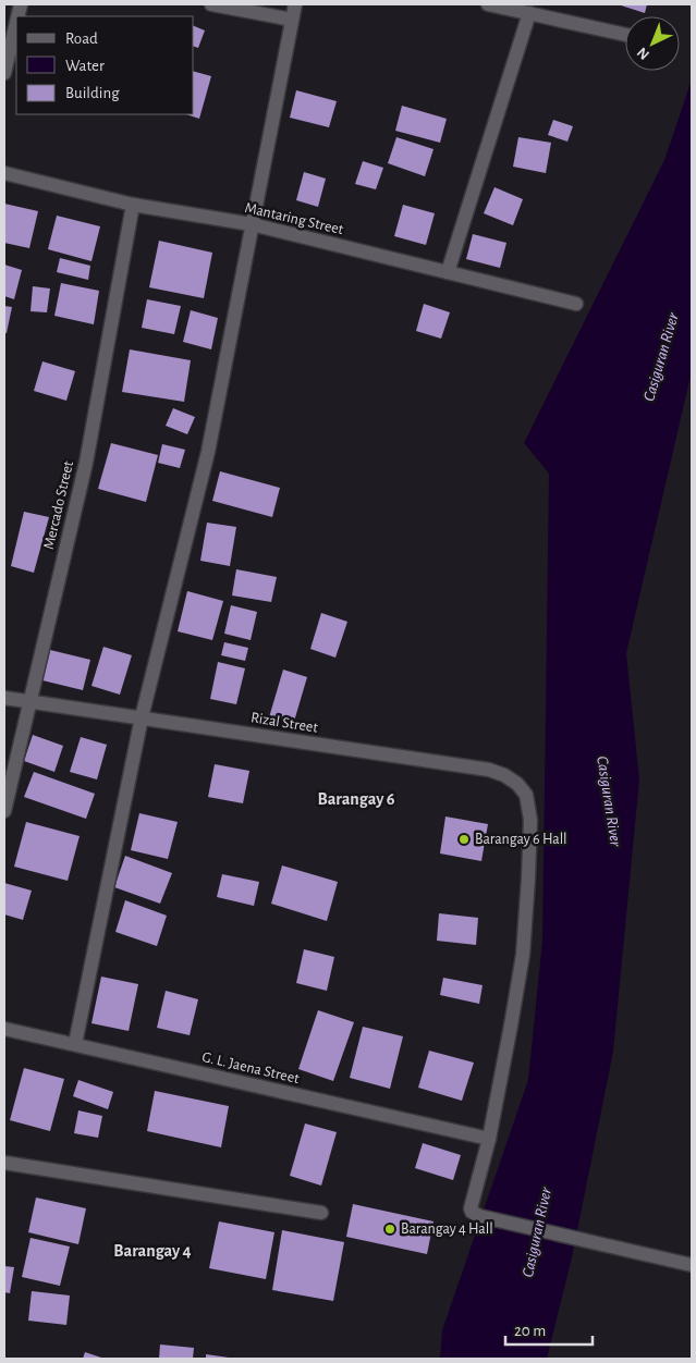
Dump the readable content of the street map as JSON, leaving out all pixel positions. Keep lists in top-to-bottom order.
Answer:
{
  "streets": {
    "street": [
      "Mantaring Street",
      "Mercado Street",
      "Rizal Street",
      "G. L. Jaena Street"
    ]
  },
  "crossings": [
    ["Mantaring Street", "Mercado Street"],
    ["Mercado Street", "Rizal Street"],
    ["Rizal Street", "G. L. Jaena Street"]
  ],
  "districts": ["Barangay 6", "Barangay 4"],
  "water": ["Casiguran River"],
  "places": ["Barangay 6 Hall", "Barangay 4 Hall"],
  "legend": ["Road", "Water", "Building"],
  "scale_bar": "20 m",
  "north": "bottom left"
}
